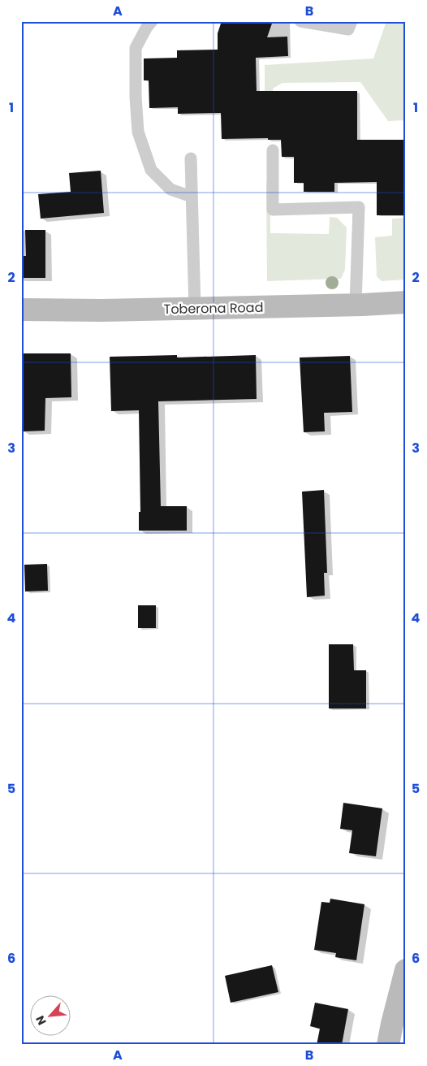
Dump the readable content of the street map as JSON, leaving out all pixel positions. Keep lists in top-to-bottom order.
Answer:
{
  "streets": {
    "street": ["Toberona Road"]
  },
  "north": "bottom left",
  "grid": {
    "columns": ["A", "B"],
    "rows": [
      "1",
      "2",
      "3",
      "4",
      "5",
      "6"
    ]
  }
}
